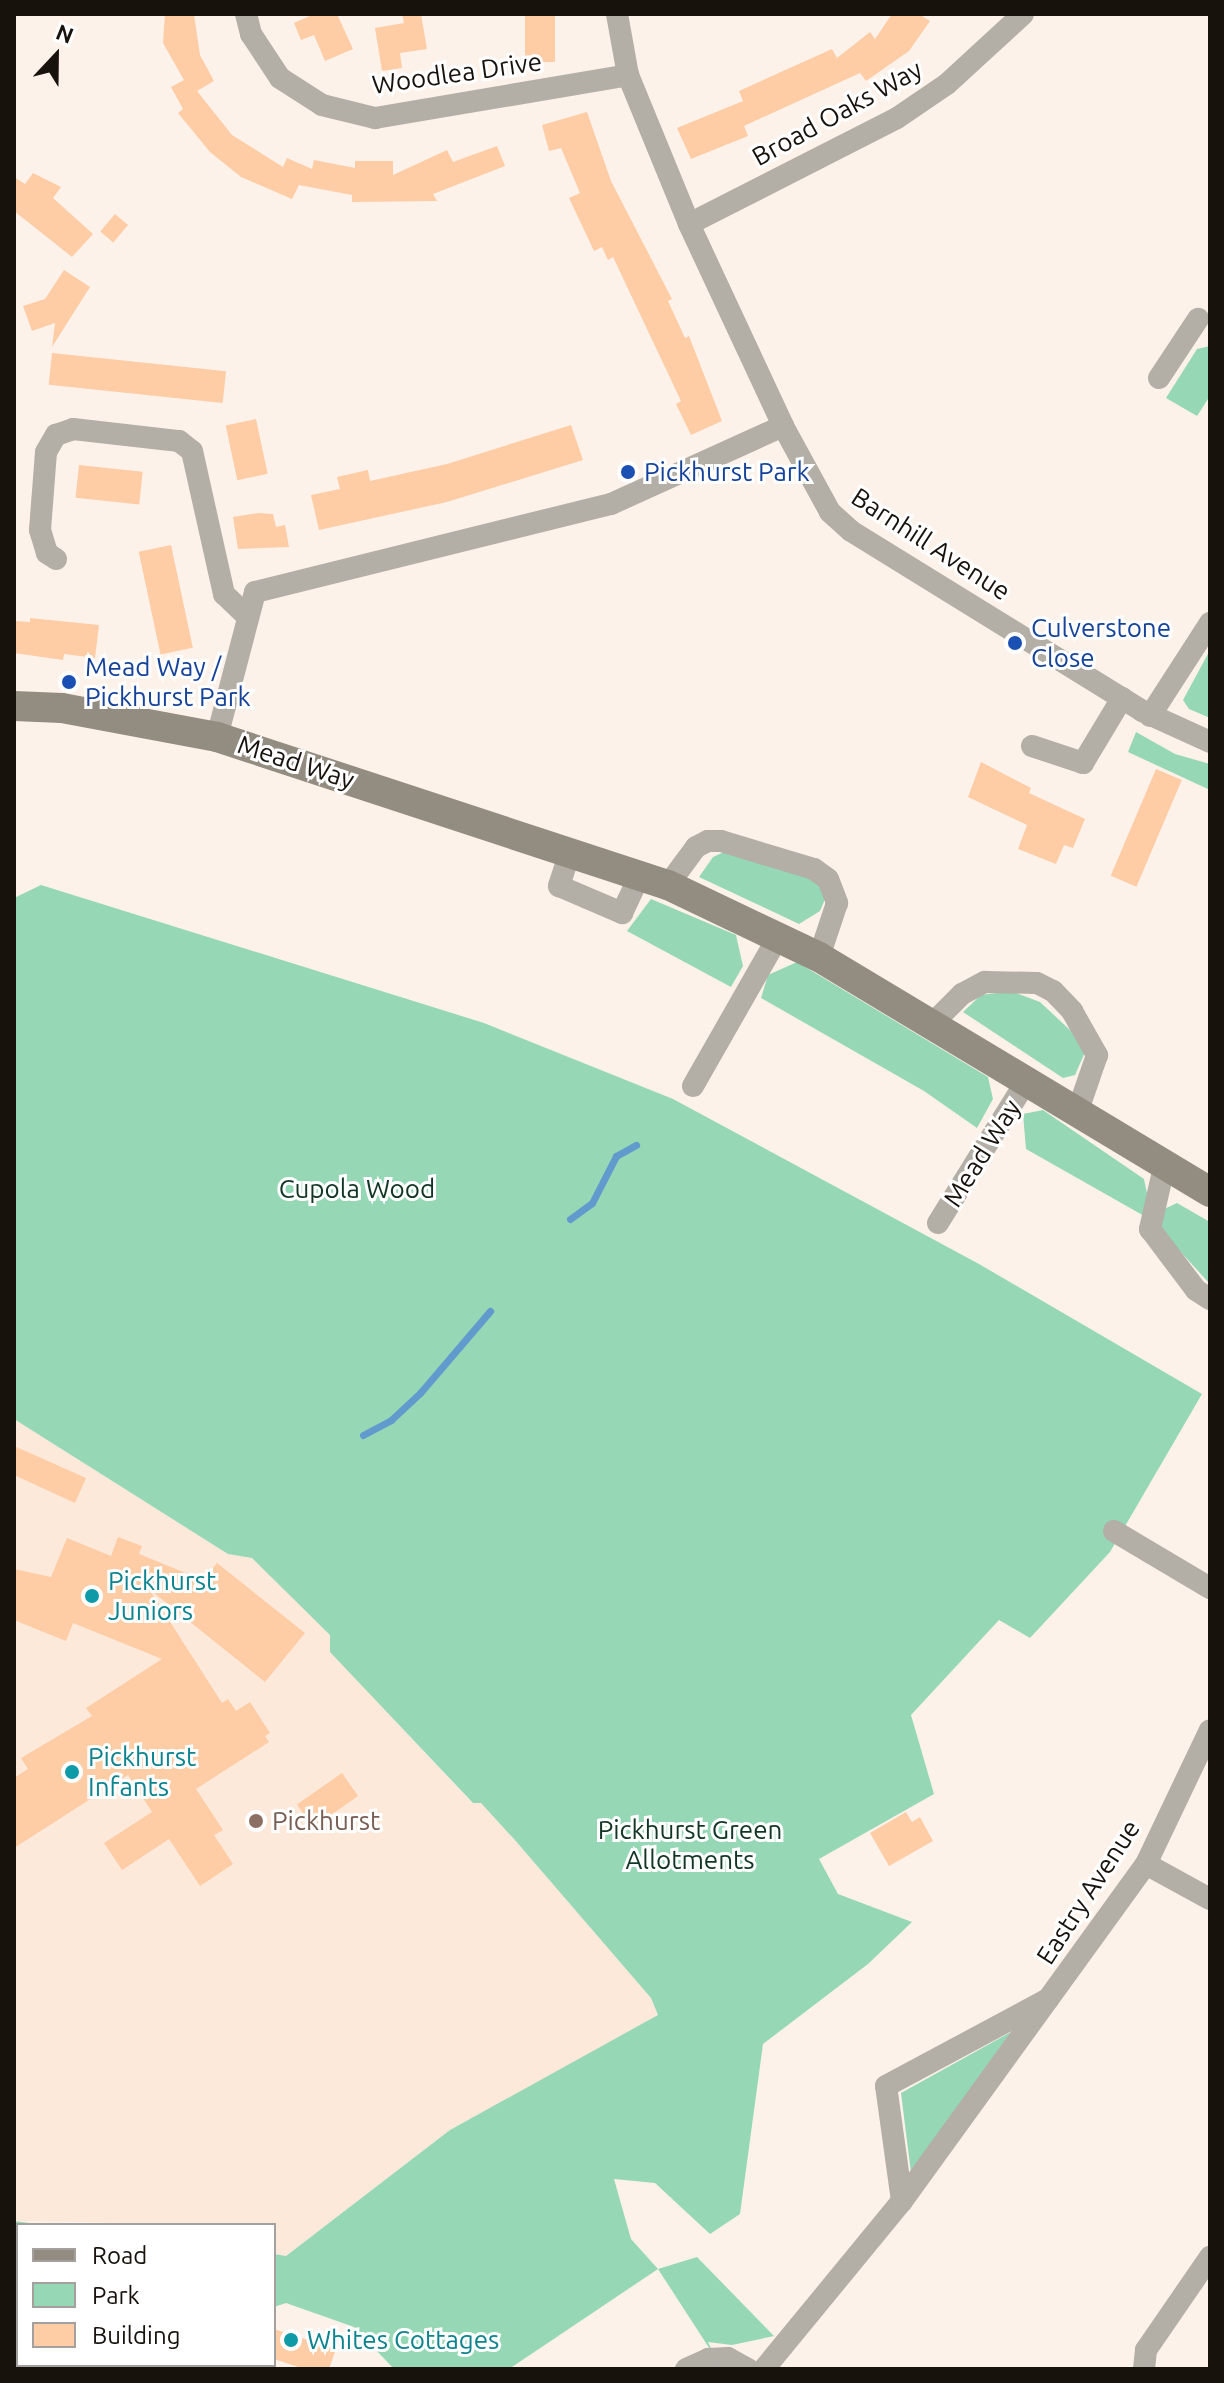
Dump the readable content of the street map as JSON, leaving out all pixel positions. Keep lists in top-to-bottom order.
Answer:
{
  "streets": {
    "street": [
      "Woodlea Drive",
      "Broad Oaks Way",
      "Barnhill Avenue",
      "Mead Way",
      "Eastry Avenue"
    ]
  },
  "parks": ["Cupola Wood", "Pickhurst Green Allotments"],
  "places": [
    "Pickhurst Park",
    "Culverstone Close",
    "Mead Way / Pickhurst Park",
    "Pickhurst Juniors",
    "Pickhurst Infants",
    "Pickhurst",
    "Whites Cottages"
  ],
  "legend": ["Road", "Park", "Building"],
  "north": "top"
}
